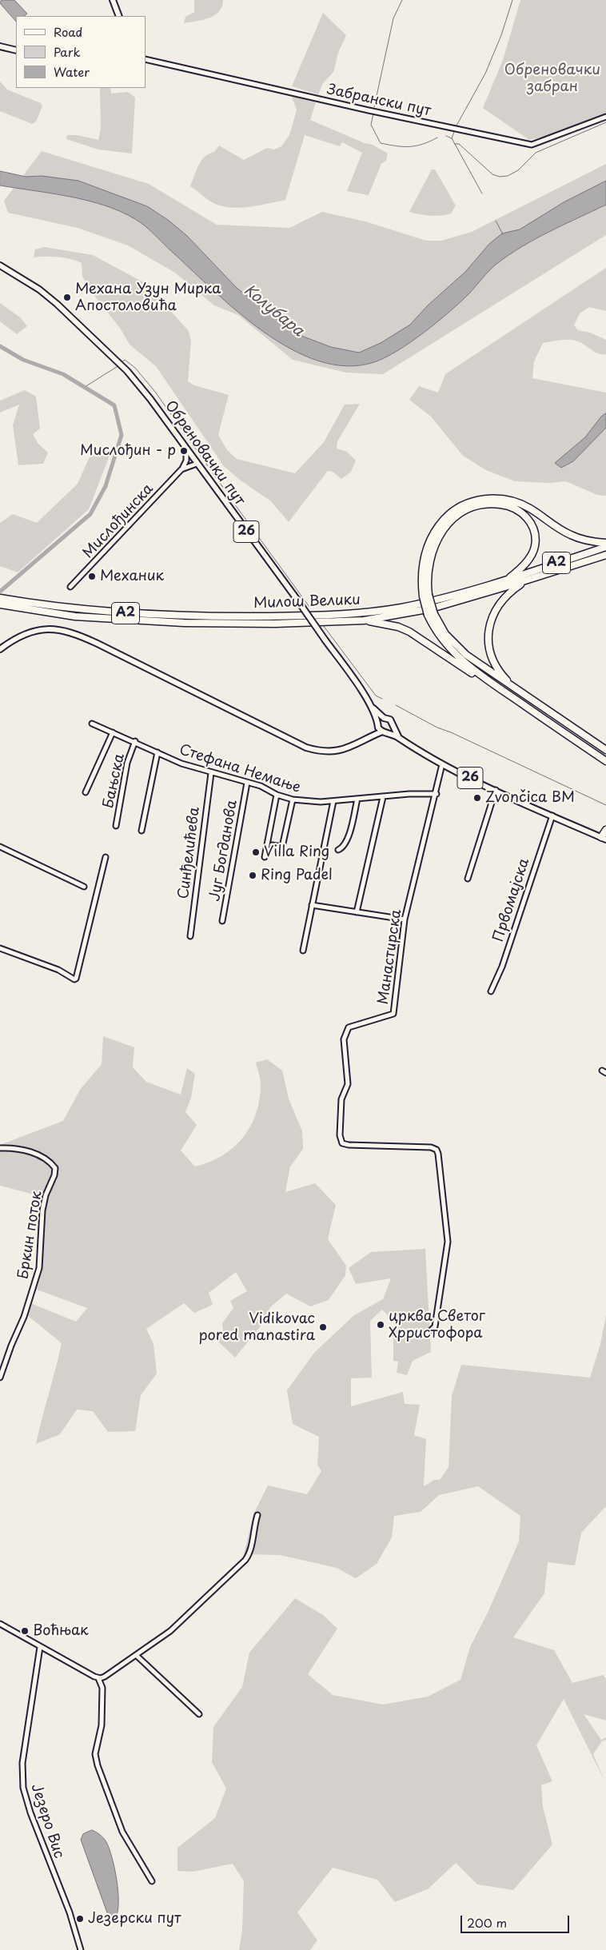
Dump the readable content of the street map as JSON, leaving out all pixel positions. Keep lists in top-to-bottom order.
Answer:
{
  "streets": {
    "highway": ["A2", "Милош Велики"],
    "main road": ["Обреновачки пут", "26"],
    "street": [
      "Забрански пут",
      "Мислођинска",
      "Стефана Немање",
      "Бањска",
      "Југ Богданова",
      "Синђелићева",
      "Првомајска",
      "Манастирска",
      "Бркин поток",
      "Језеро Вис"
    ]
  },
  "crossings": [
    ["Обреновачки пут", "Мислођинска"],
    ["Обреновачки пут", "26"],
    ["26", "Првомајска"],
    ["26", "Манастирска"],
    ["Стефана Немање", "Бањска"],
    ["Стефана Немање", "Југ Богданова"],
    ["Стефана Немање", "Синђелићева"],
    ["Стефана Немање", "Манастирска"]
  ],
  "water": ["Колубара"],
  "parks": ["Обреновачки забран"],
  "places": [
    "Механа Узун Мирка Апостоловића",
    "Мислођин - р",
    "Механик",
    "Zvončica BM",
    "Villa Ring",
    "Ring Padel",
    "црква Светог Хрристофора",
    "Vidikovac pored manastira",
    "Воћњак",
    "Језерски пут"
  ],
  "legend": ["Road", "Park", "Water"],
  "scale_bar": "200 m"
}
